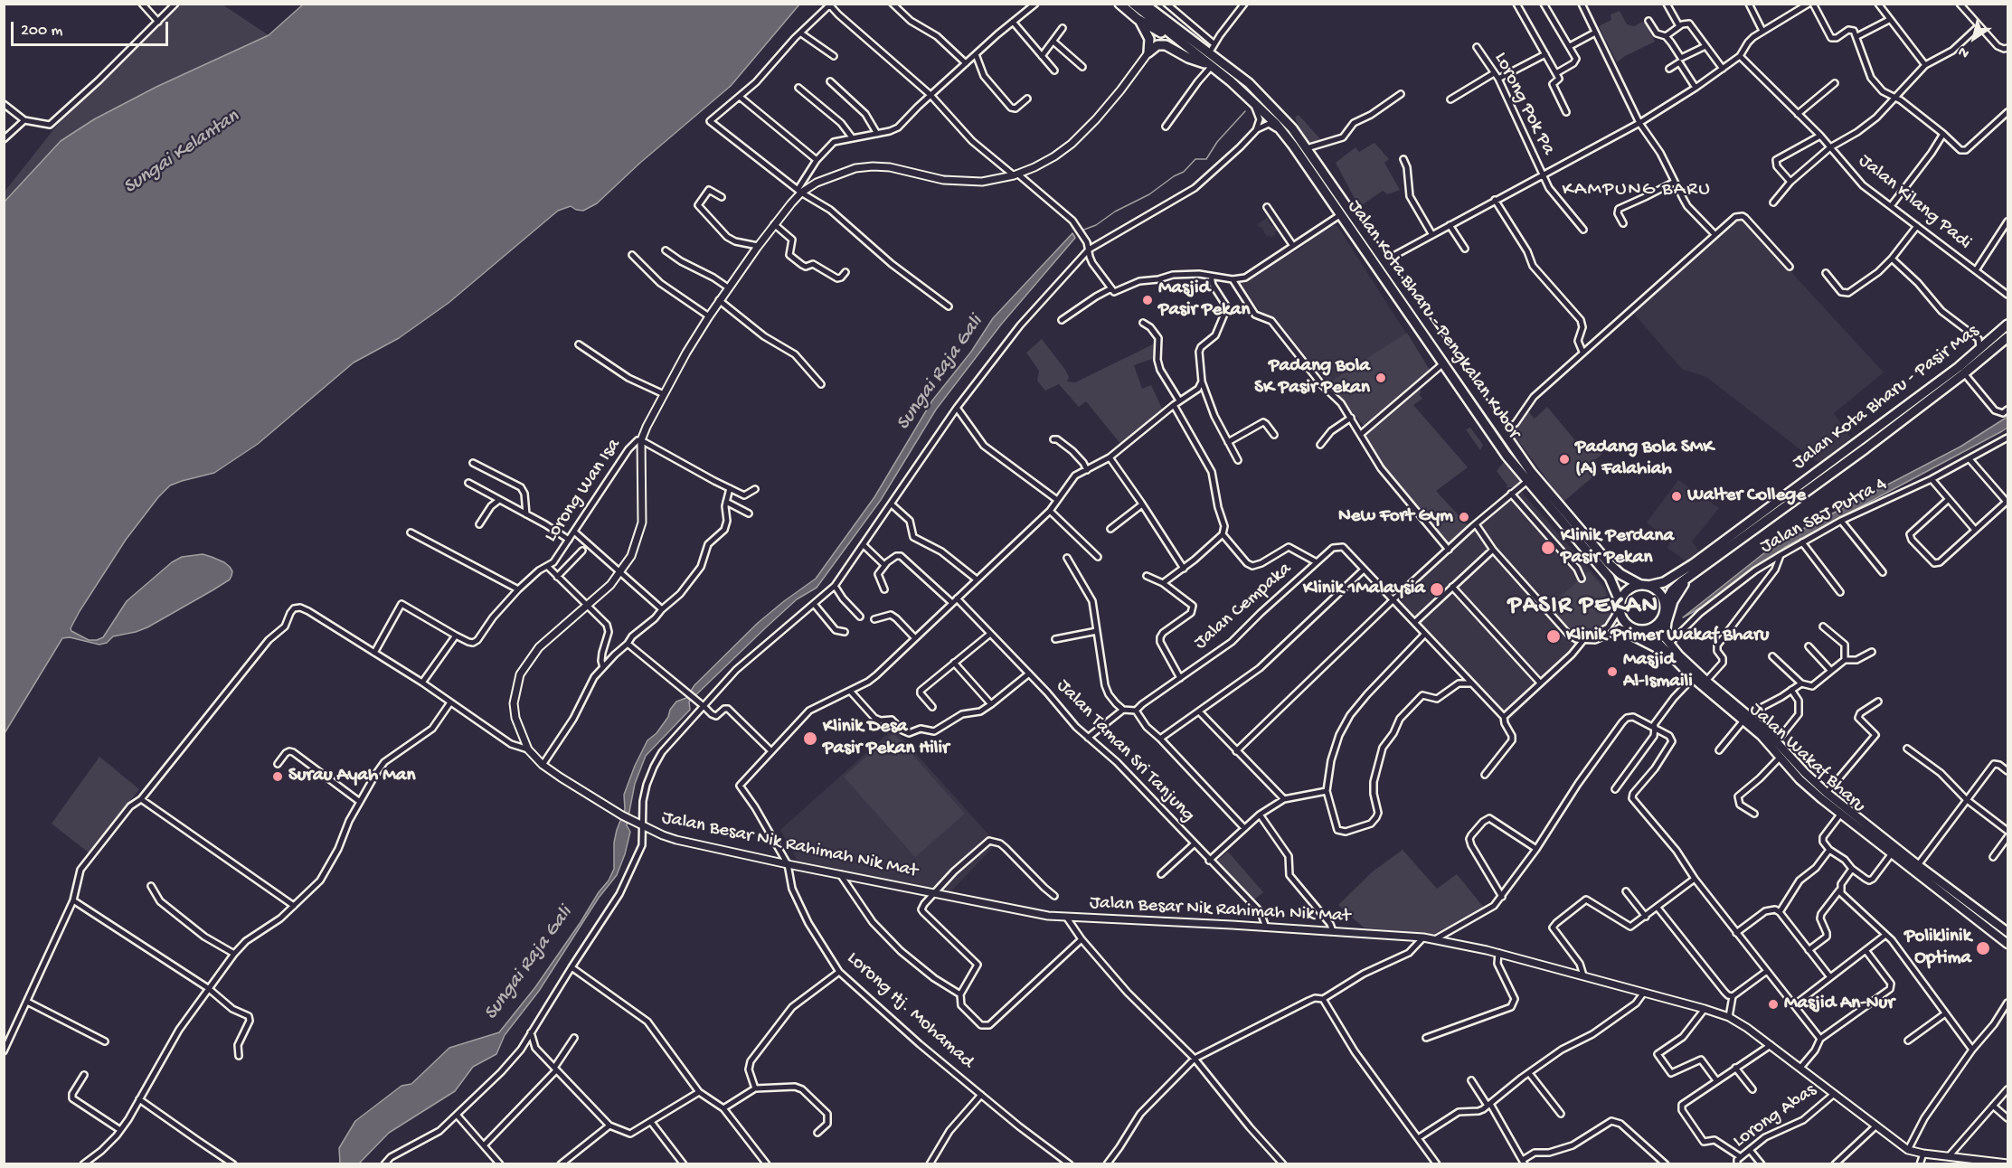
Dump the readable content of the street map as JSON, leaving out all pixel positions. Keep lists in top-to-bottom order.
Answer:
{
  "streets": {
    "highway": ["Jalan Kota Bharu - Pengkalan Kubor", "Jalan Kota Bharu - Pasir Mas"],
    "main road": ["Jalan Wakaf Bharu"],
    "street": [
      "Lorong Pok Pa",
      "Jalan Kilang Padi",
      "Lorong Wan Isa",
      "Jalan SBJ Putra 4",
      "Jalan Cempaka",
      "Jalan Taman Sri Tanjung",
      "Jalan Besar Nik Rahimah Nik Mat",
      "Lorong Hj. Mohamad",
      "Lorong Abas"
    ]
  },
  "crossings": [
    ["Jalan Kota Bharu - Pengkalan Kubor", "Jalan Kota Bharu - Pasir Mas"],
    ["Jalan Kota Bharu - Pengkalan Kubor", "Jalan Wakaf Bharu"],
    ["Jalan Kota Bharu - Pasir Mas", "Jalan Wakaf Bharu"],
    ["Lorong Wan Isa", "Jalan Besar Nik Rahimah Nik Mat"],
    ["Jalan SBJ Putra 4", "Jalan Wakaf Bharu"],
    ["Jalan Taman Sri Tanjung", "Jalan Besar Nik Rahimah Nik Mat"],
    ["Jalan Taman Sri Tanjung", "Lorong Hj. Mohamad"],
    ["Jalan Besar Nik Rahimah Nik Mat", "Lorong Hj. Mohamad"],
    ["Jalan Besar Nik Rahimah Nik Mat", "Lorong Abas"]
  ],
  "districts": ["KAMPUNG BARU", "PASIR PEKAN"],
  "water": ["Sungai Kelantan", "Sungai Raja Gali"],
  "places": [
    "Masjid Pasir Pekan",
    "Padang Bola SK Pasir Pekan",
    "Padang Bola SMK (A) Falahiah",
    "Walter College",
    "New Fort Gym",
    "Klinik Perdana Pasir Pekan",
    "Klinik 1Malaysia",
    "Klinik Primer Wakaf Bharu",
    "Masjid Al-Ismaili",
    "Klinik Desa Pasir Pekan Hilir",
    "Surau Ayah Man",
    "Poliklinik Optima",
    "Masjid An-Nur"
  ],
  "scale_bar": "200 m",
  "north": "bottom left"
}
